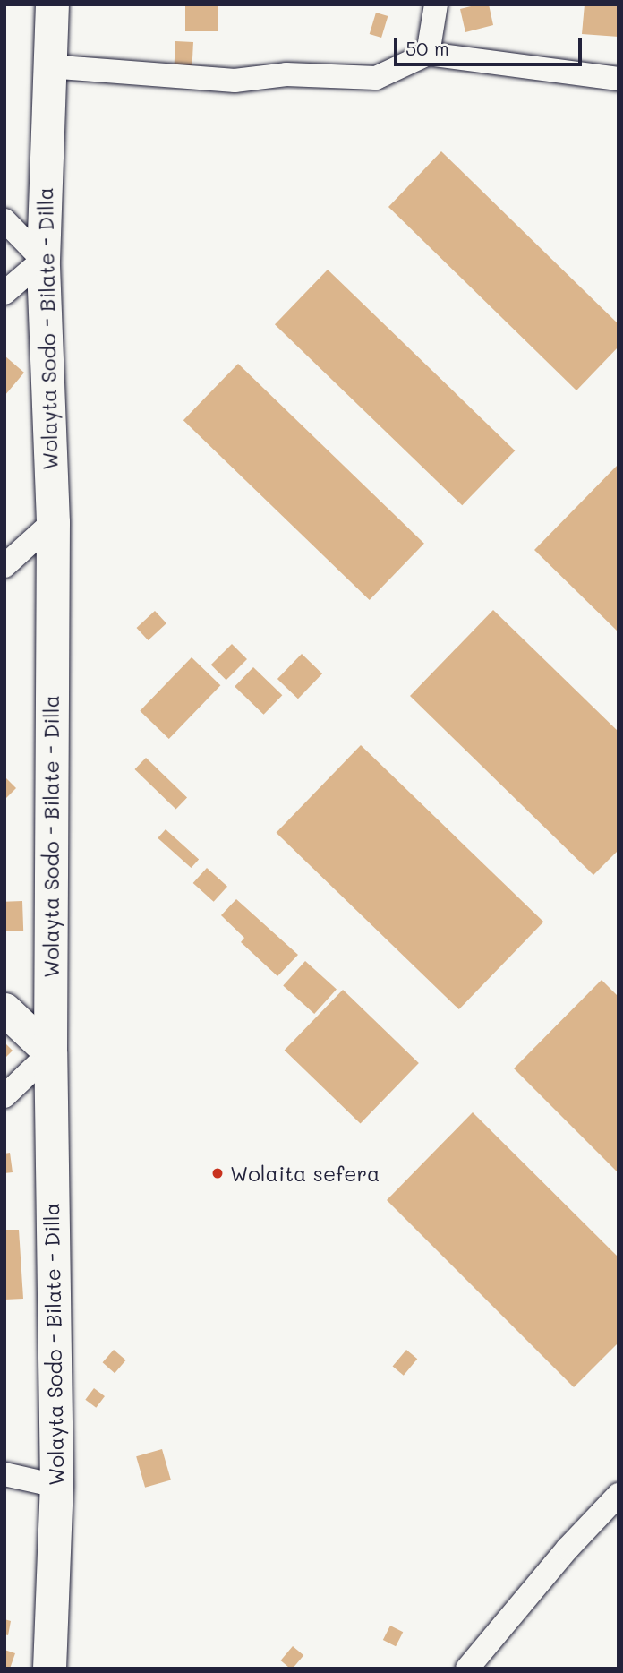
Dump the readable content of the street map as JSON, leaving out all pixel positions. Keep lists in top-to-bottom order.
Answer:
{
  "streets": {
    "main road": ["Wolayta Sodo - Bilate - Dilla"]
  },
  "places": ["Wolaita sefera"],
  "scale_bar": "50 m"
}
